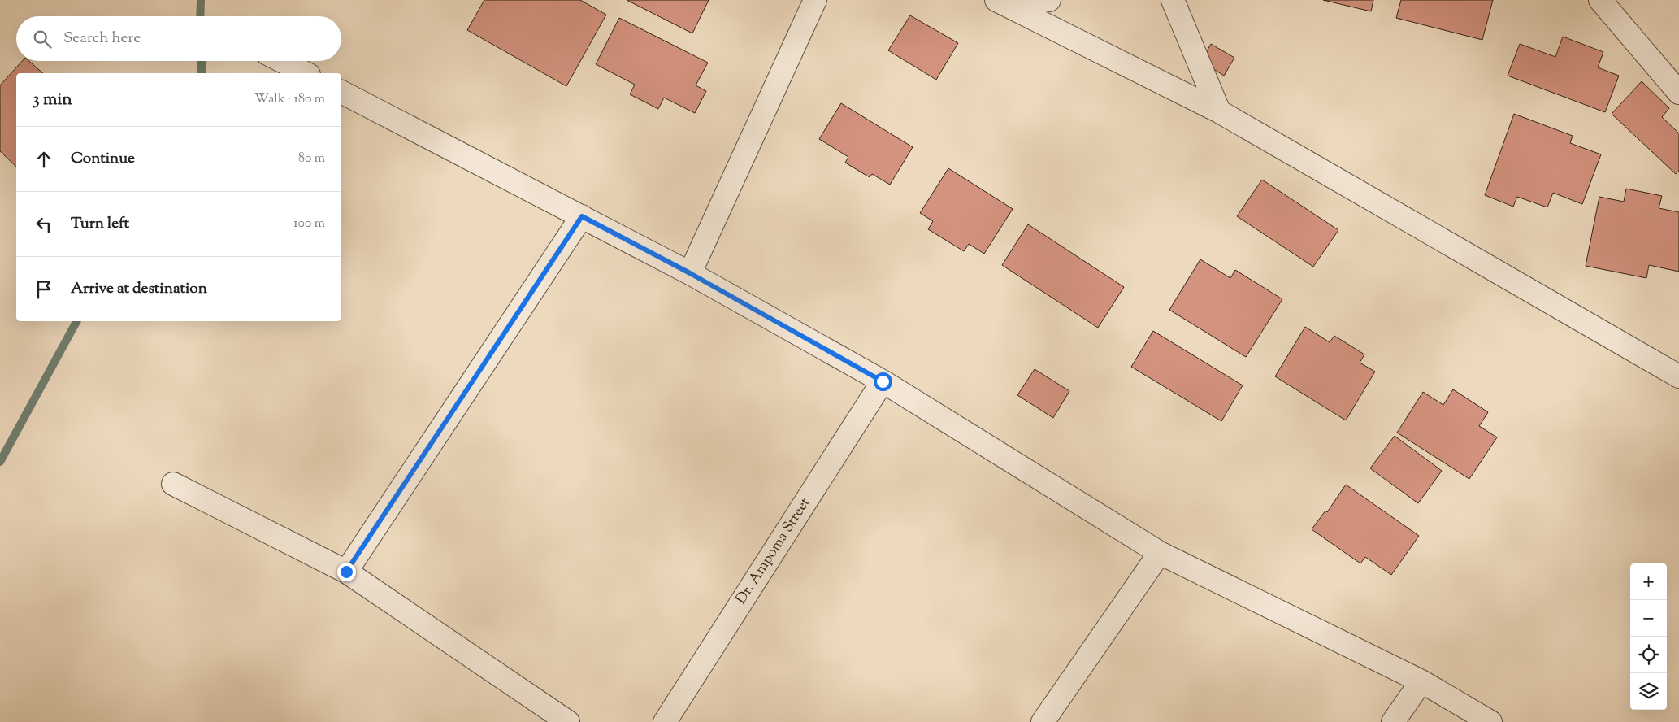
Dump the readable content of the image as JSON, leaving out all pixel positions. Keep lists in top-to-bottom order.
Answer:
{
  "streets": {
    "street": ["Dr. Ampoma Street"]
  },
  "page": {
    "search": "Search here",
    "heading": ["3 min", "Walk · 180 m"],
    "list": [
      ["Continue", "80 m"],
      ["Turn left", "100 m"],
      "Arrive at destination"
    ],
    "map_buttons": ["+", "−"]
  }
}
